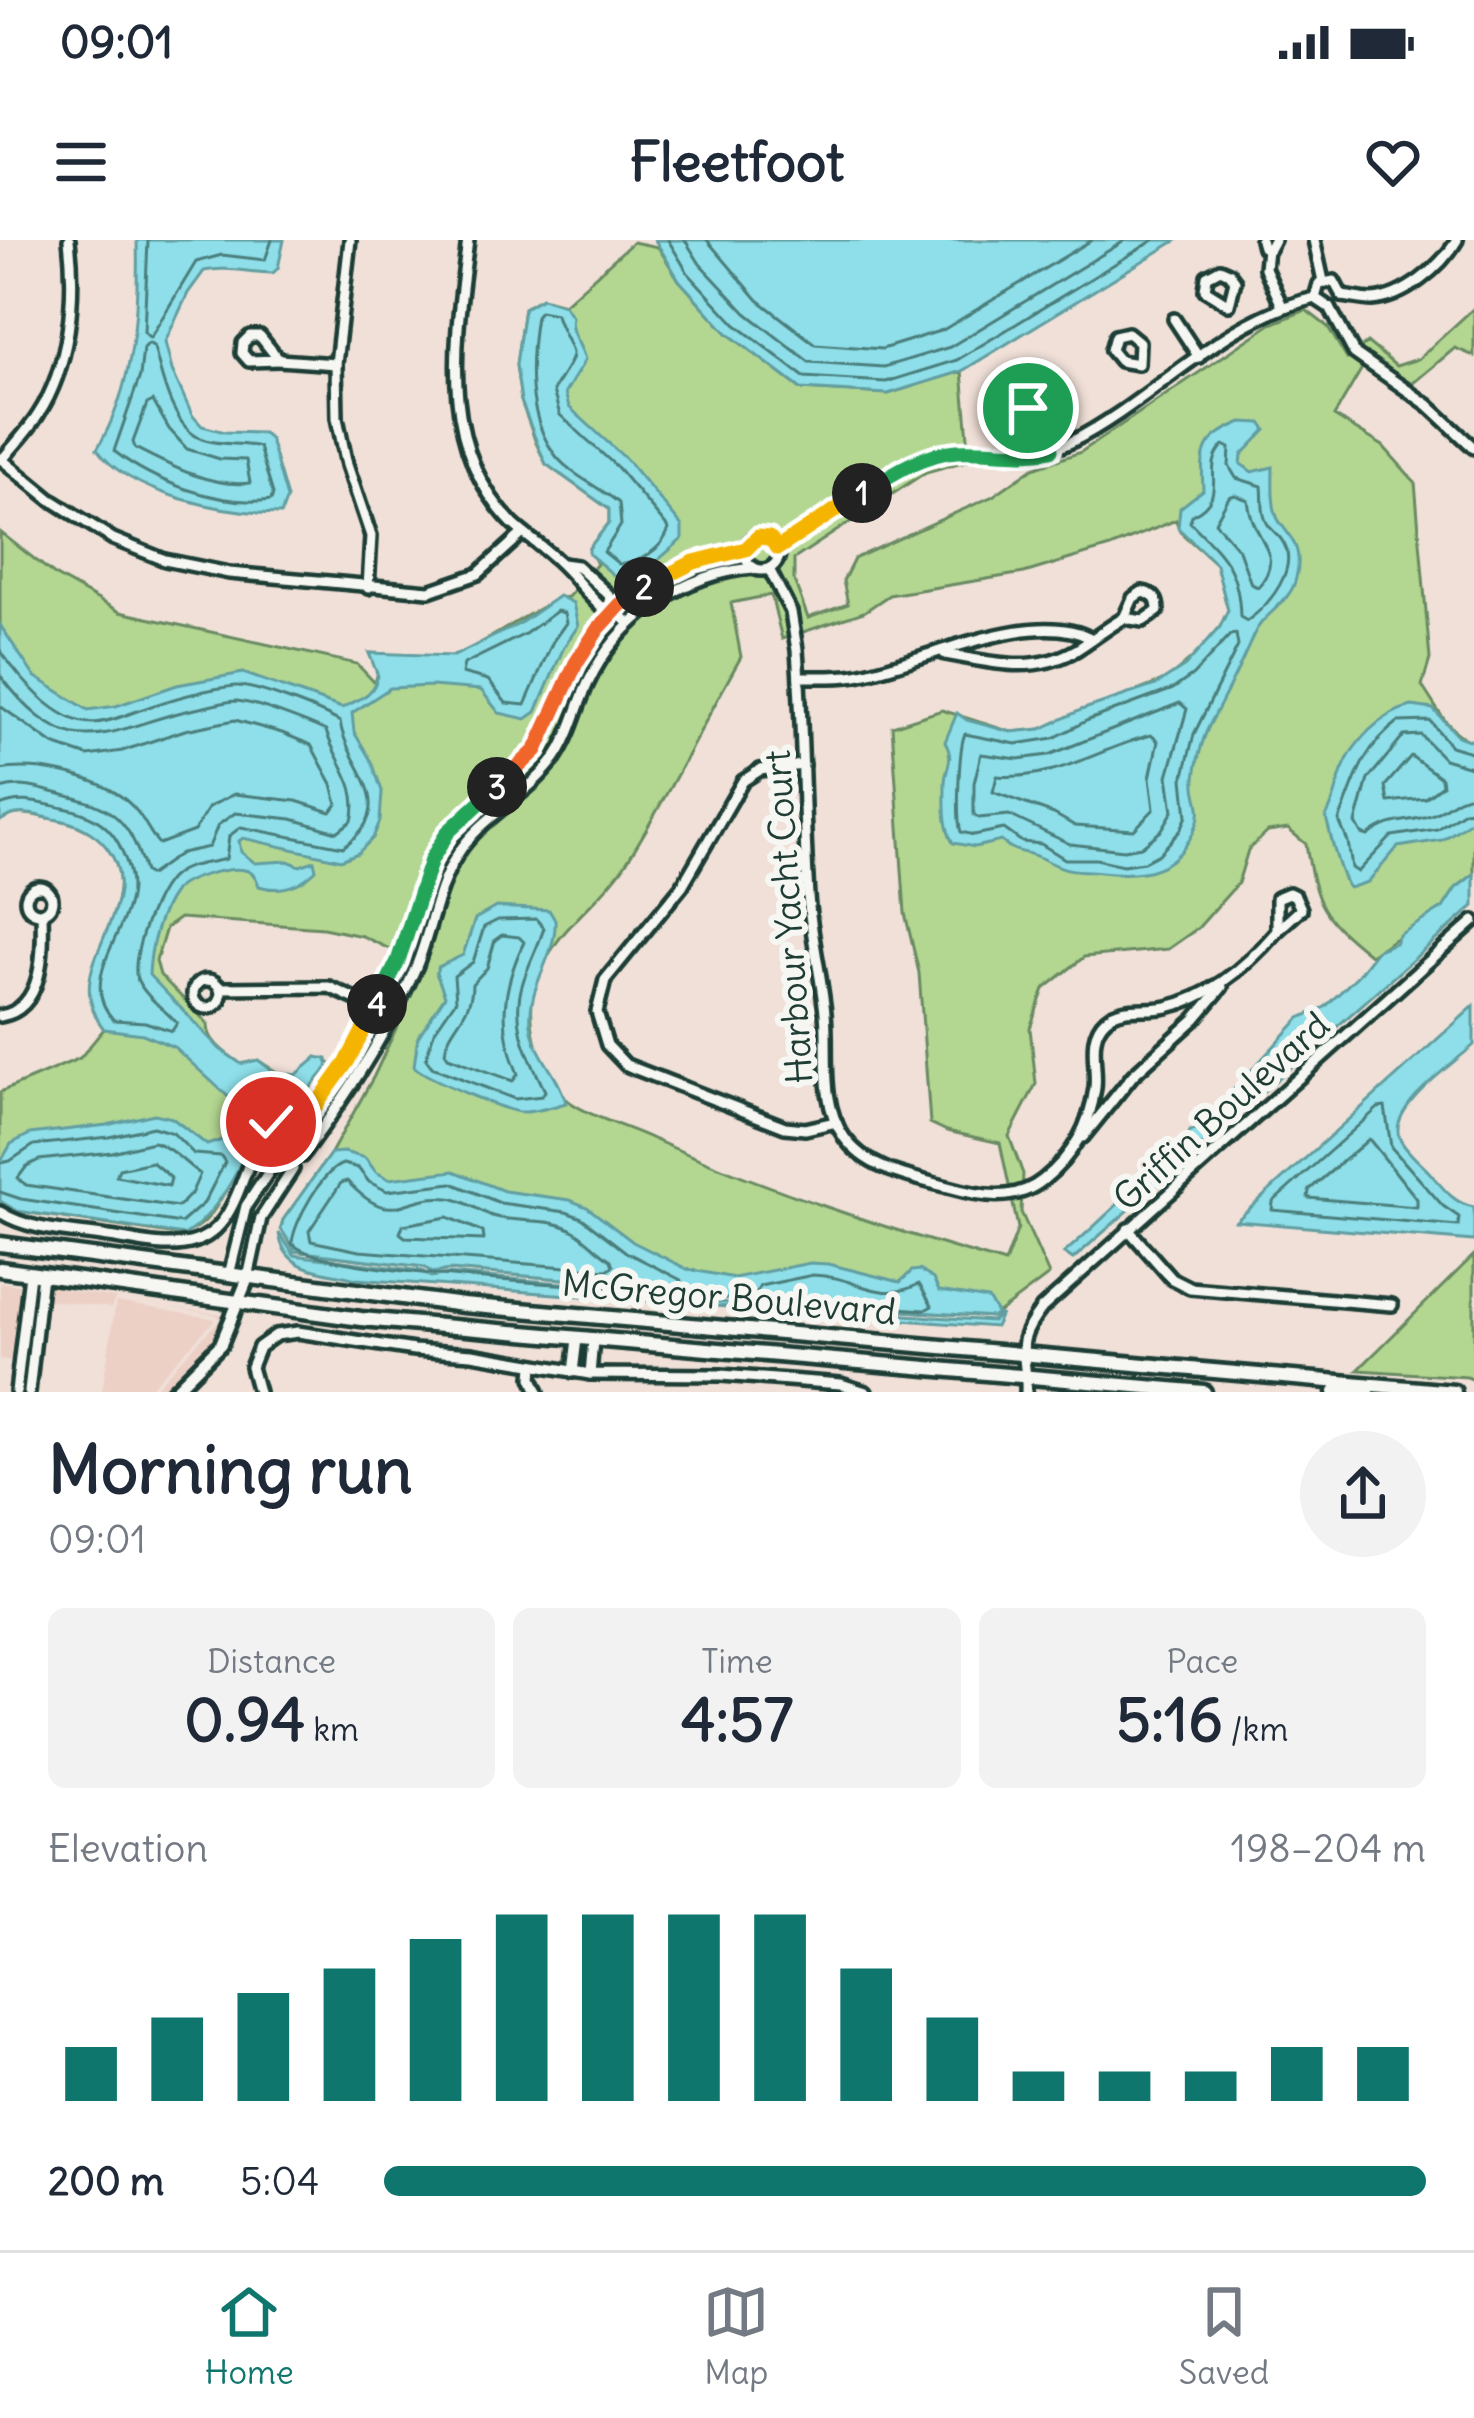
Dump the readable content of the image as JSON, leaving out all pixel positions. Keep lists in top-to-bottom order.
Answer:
{
  "streets": {
    "main road": ["McGregor Boulevard"],
    "street": ["Harbour Yacht Court", "Griffin Boulevard"]
  },
  "crossings": [
    ["Griffin Boulevard", "McGregor Boulevard"]
  ],
  "page": {
    "status": "09:01",
    "header": "Fleetfoot",
    "pins": [
      "1",
      "2",
      "3",
      "4"
    ],
    "heading": ["Morning run", "09:01"],
    "stats": [
      ["Distance", "0.94 km"],
      ["Time", "4:57"],
      ["Pace", "5:16 /km"]
    ],
    "chart": ["Elevation", "198–204 m"],
    "list": [
      {
        "name": "200 m",
        "note": "5:04"
      }
    ],
    "tabs": ["Home", "Map", "Saved"]
  }
}
